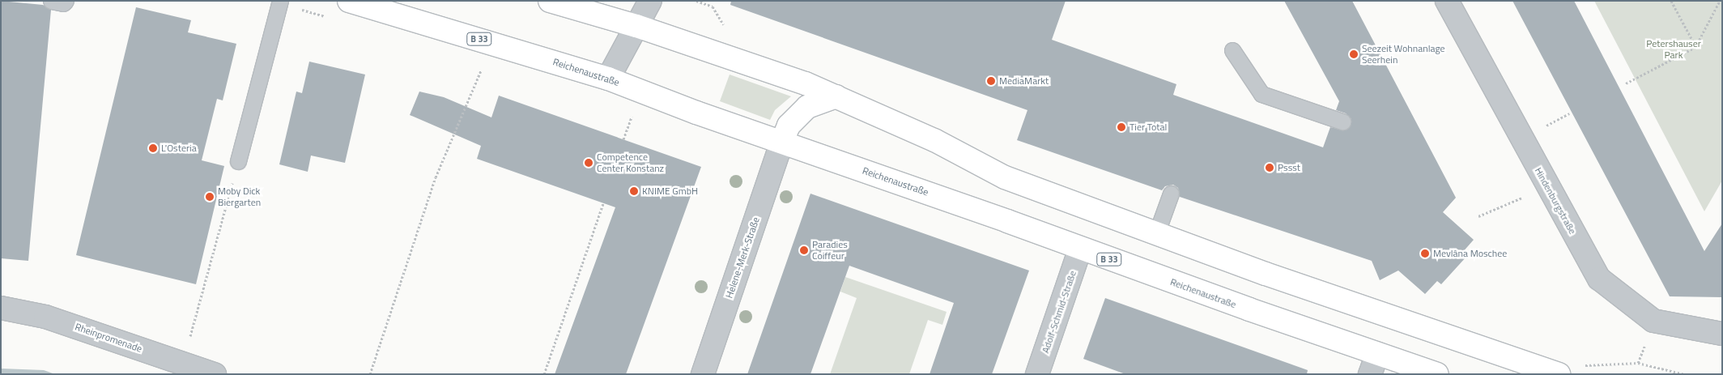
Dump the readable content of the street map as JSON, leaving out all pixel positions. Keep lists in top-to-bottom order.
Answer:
{
  "streets": {
    "main road": ["B 33", "Reichenaustraße"],
    "street": [
      "Hindenburgstraße",
      "Helene-Merk-Straße",
      "Adolf-Schmid-Straße",
      "Rheinpromenade"
    ]
  },
  "crossings": [
    ["Reichenaustraße", "Helene-Merk-Straße"],
    ["Reichenaustraße", "Adolf-Schmid-Straße"]
  ],
  "parks": ["Petershauser Park"],
  "places": [
    "Seezeit Wohnanlage Seerhein",
    "MediaMarkt",
    "Tier Total",
    "L'Osteria",
    "Competence Center Konstanz",
    "Pssst",
    "KNIME GmbH",
    "Moby Dick Biergarten",
    "Paradies Coiffeur",
    "Mevlâna Moschee"
  ]
}
